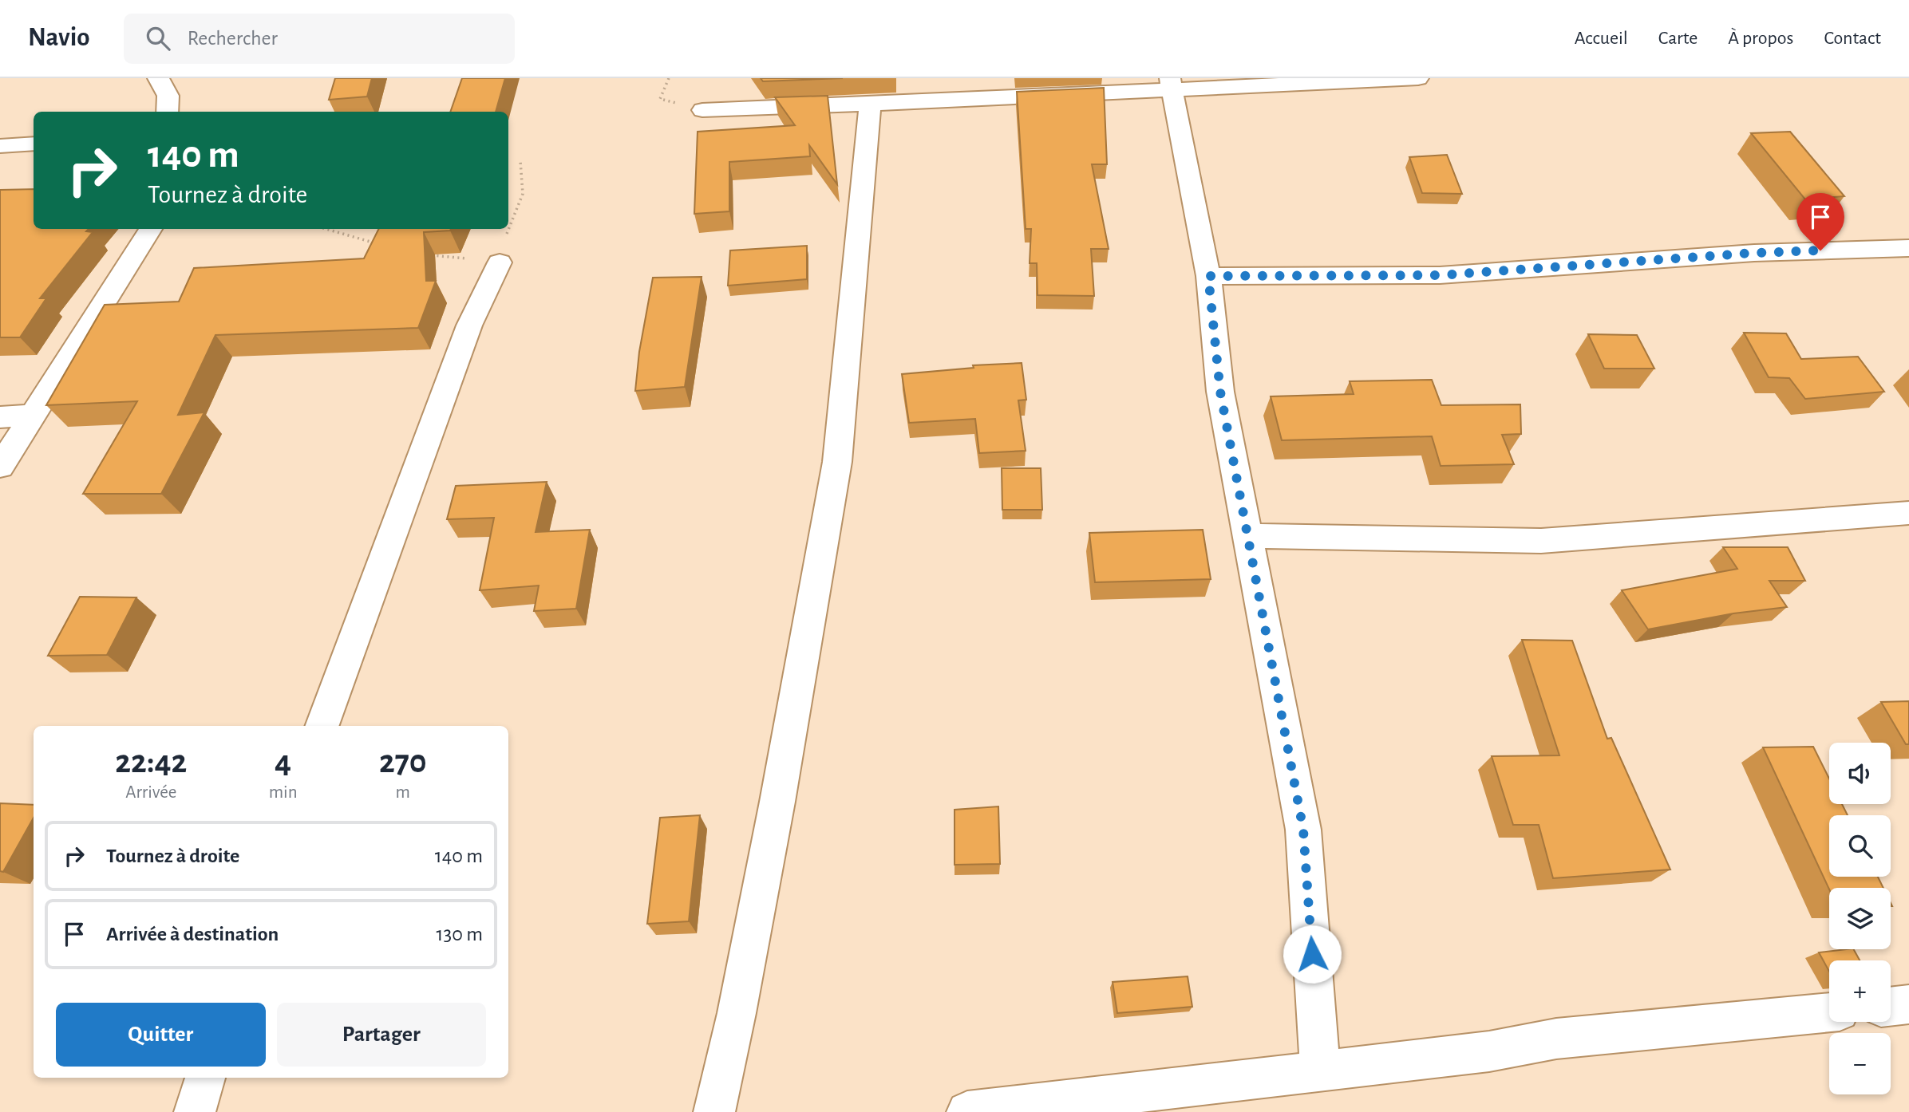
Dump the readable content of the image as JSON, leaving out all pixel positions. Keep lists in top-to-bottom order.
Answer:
{
  "page": {
    "header": "Navio",
    "search": "Rechercher",
    "nav": [
      "Accueil",
      "Carte",
      "À propos",
      "Contact"
    ],
    "turn": ["140 m", "Tournez à droite"],
    "eta": [
      "22:42",
      "Arrivée",
      "4",
      "min",
      "270",
      "m"
    ],
    "map_buttons": ["+", "−"],
    "list": [
      {
        "name": "Tournez à droite",
        "value": "140 m"
      },
      {
        "name": "Arrivée à destination",
        "value": "130 m"
      }
    ],
    "buttons": ["Quitter", "Partager"]
  }
}
